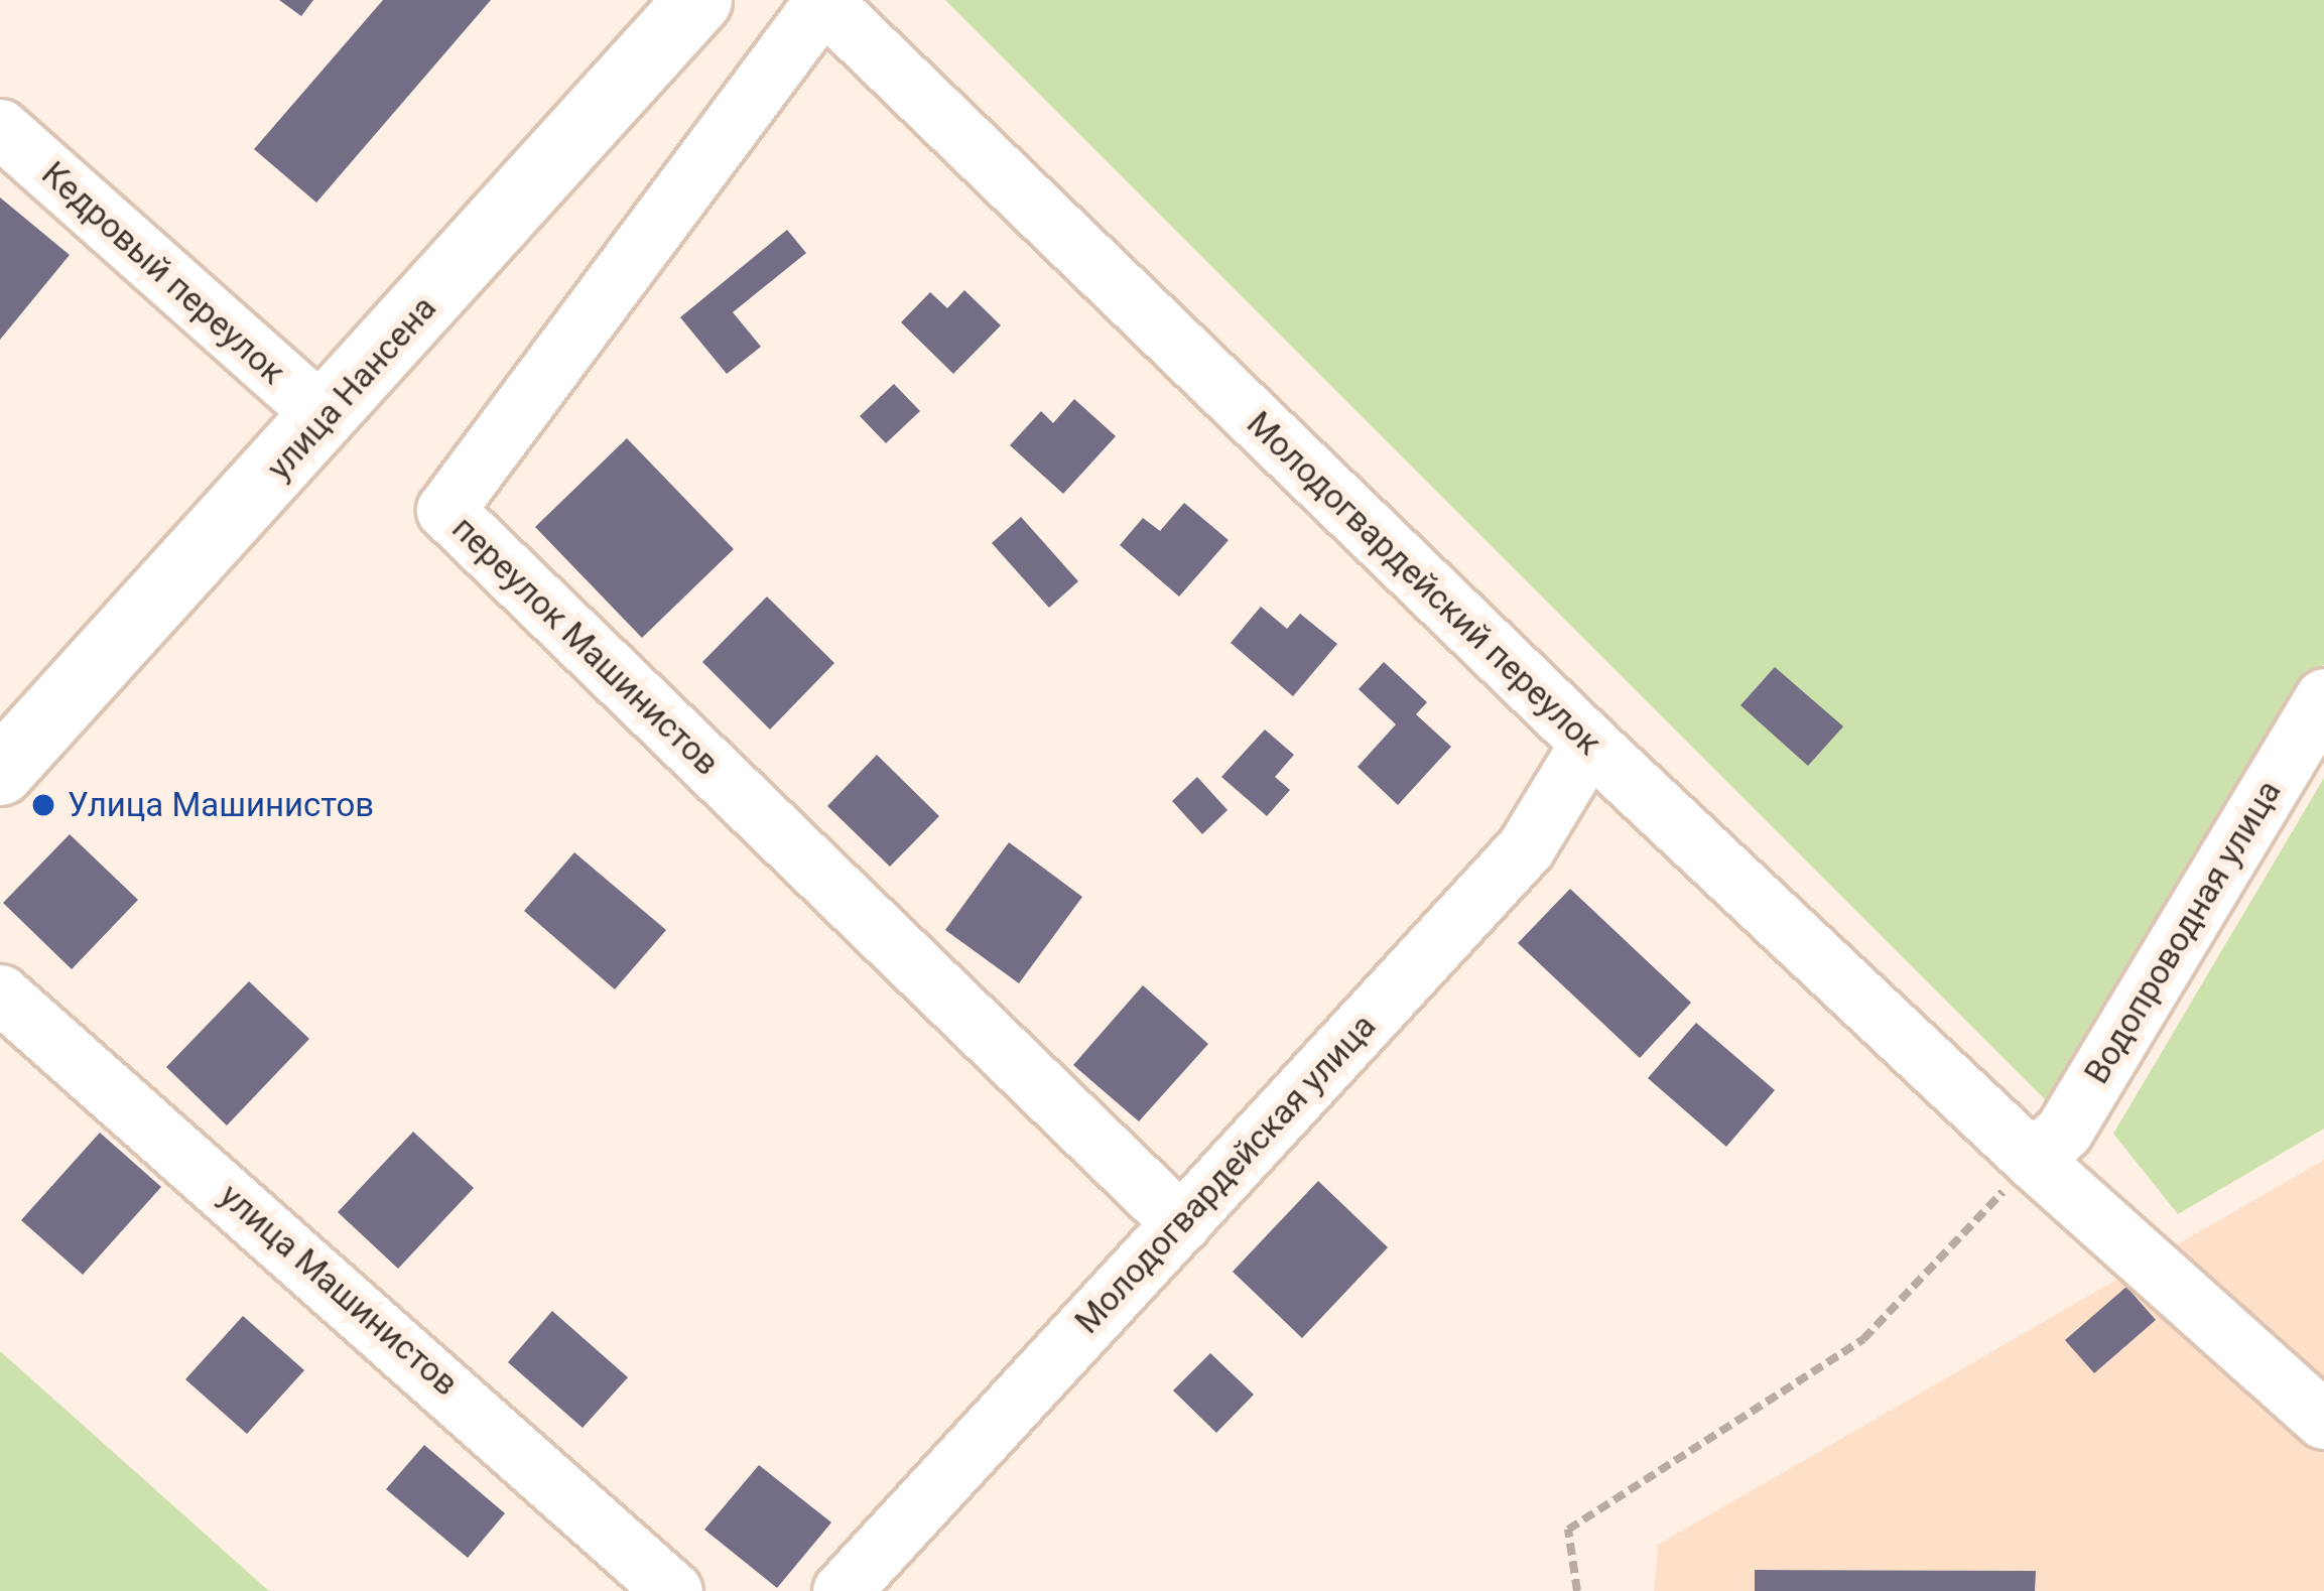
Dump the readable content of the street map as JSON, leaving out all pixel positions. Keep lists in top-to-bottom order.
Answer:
{
  "streets": {
    "main road": ["улица Нансена"],
    "street": [
      "Кедровый переулок",
      "Молодогвардейский переулок",
      "переулок Машинистов",
      "Водопроводная улица",
      "Молодогвардейская улица",
      "улица Машинистов"
    ]
  },
  "crossings": [
    ["Кедровый переулок", "улица Нансена"],
    ["Молодогвардейский переулок", "переулок Машинистов"],
    ["Молодогвардейский переулок", "Водопроводная улица"],
    ["Молодогвардейский переулок", "Молодогвардейская улица"],
    ["переулок Машинистов", "Молодогвардейская улица"]
  ],
  "places": ["Улица Машинистов"]
}
